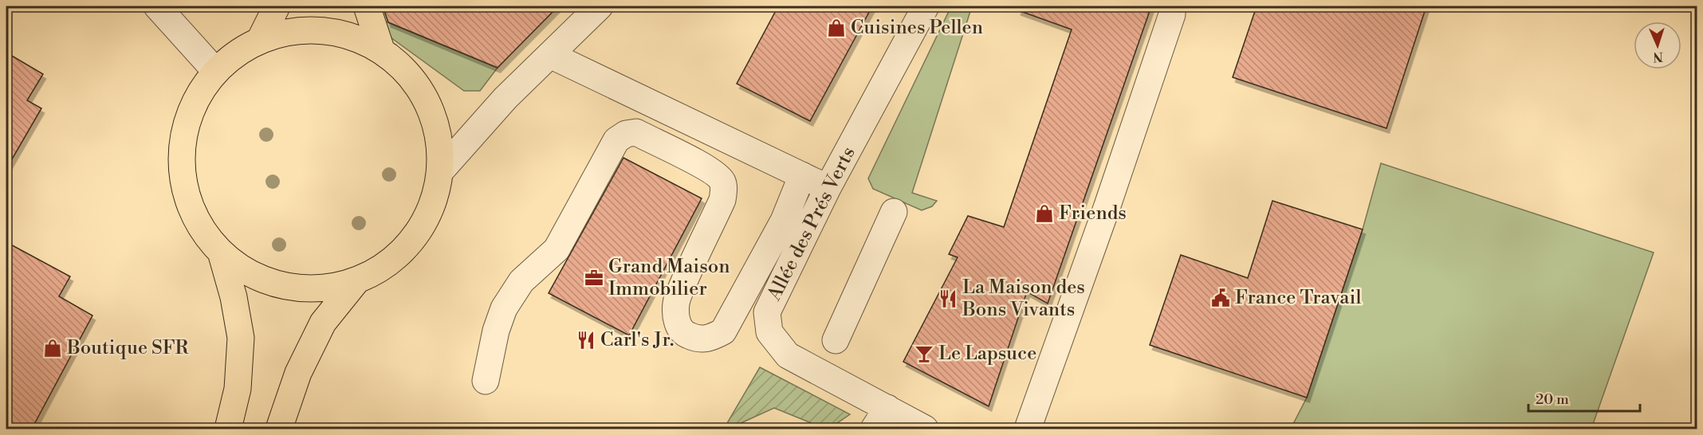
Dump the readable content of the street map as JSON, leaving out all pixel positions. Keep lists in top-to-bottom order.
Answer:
{
  "streets": {
    "street": ["Allée des Prés Verts"]
  },
  "places": {
    "shop": ["Cuisines Pellen", "Friends", "Boutique SFR"],
    "office": ["Grand Maison Immobilier"],
    "public building": ["France Travail"],
    "restaurant": ["La Maison des Bons Vivants", "Carl's Jr."],
    "bar": ["Le Lapsuce"]
  },
  "scale_bar": "20 m",
  "north": "bottom"
}
